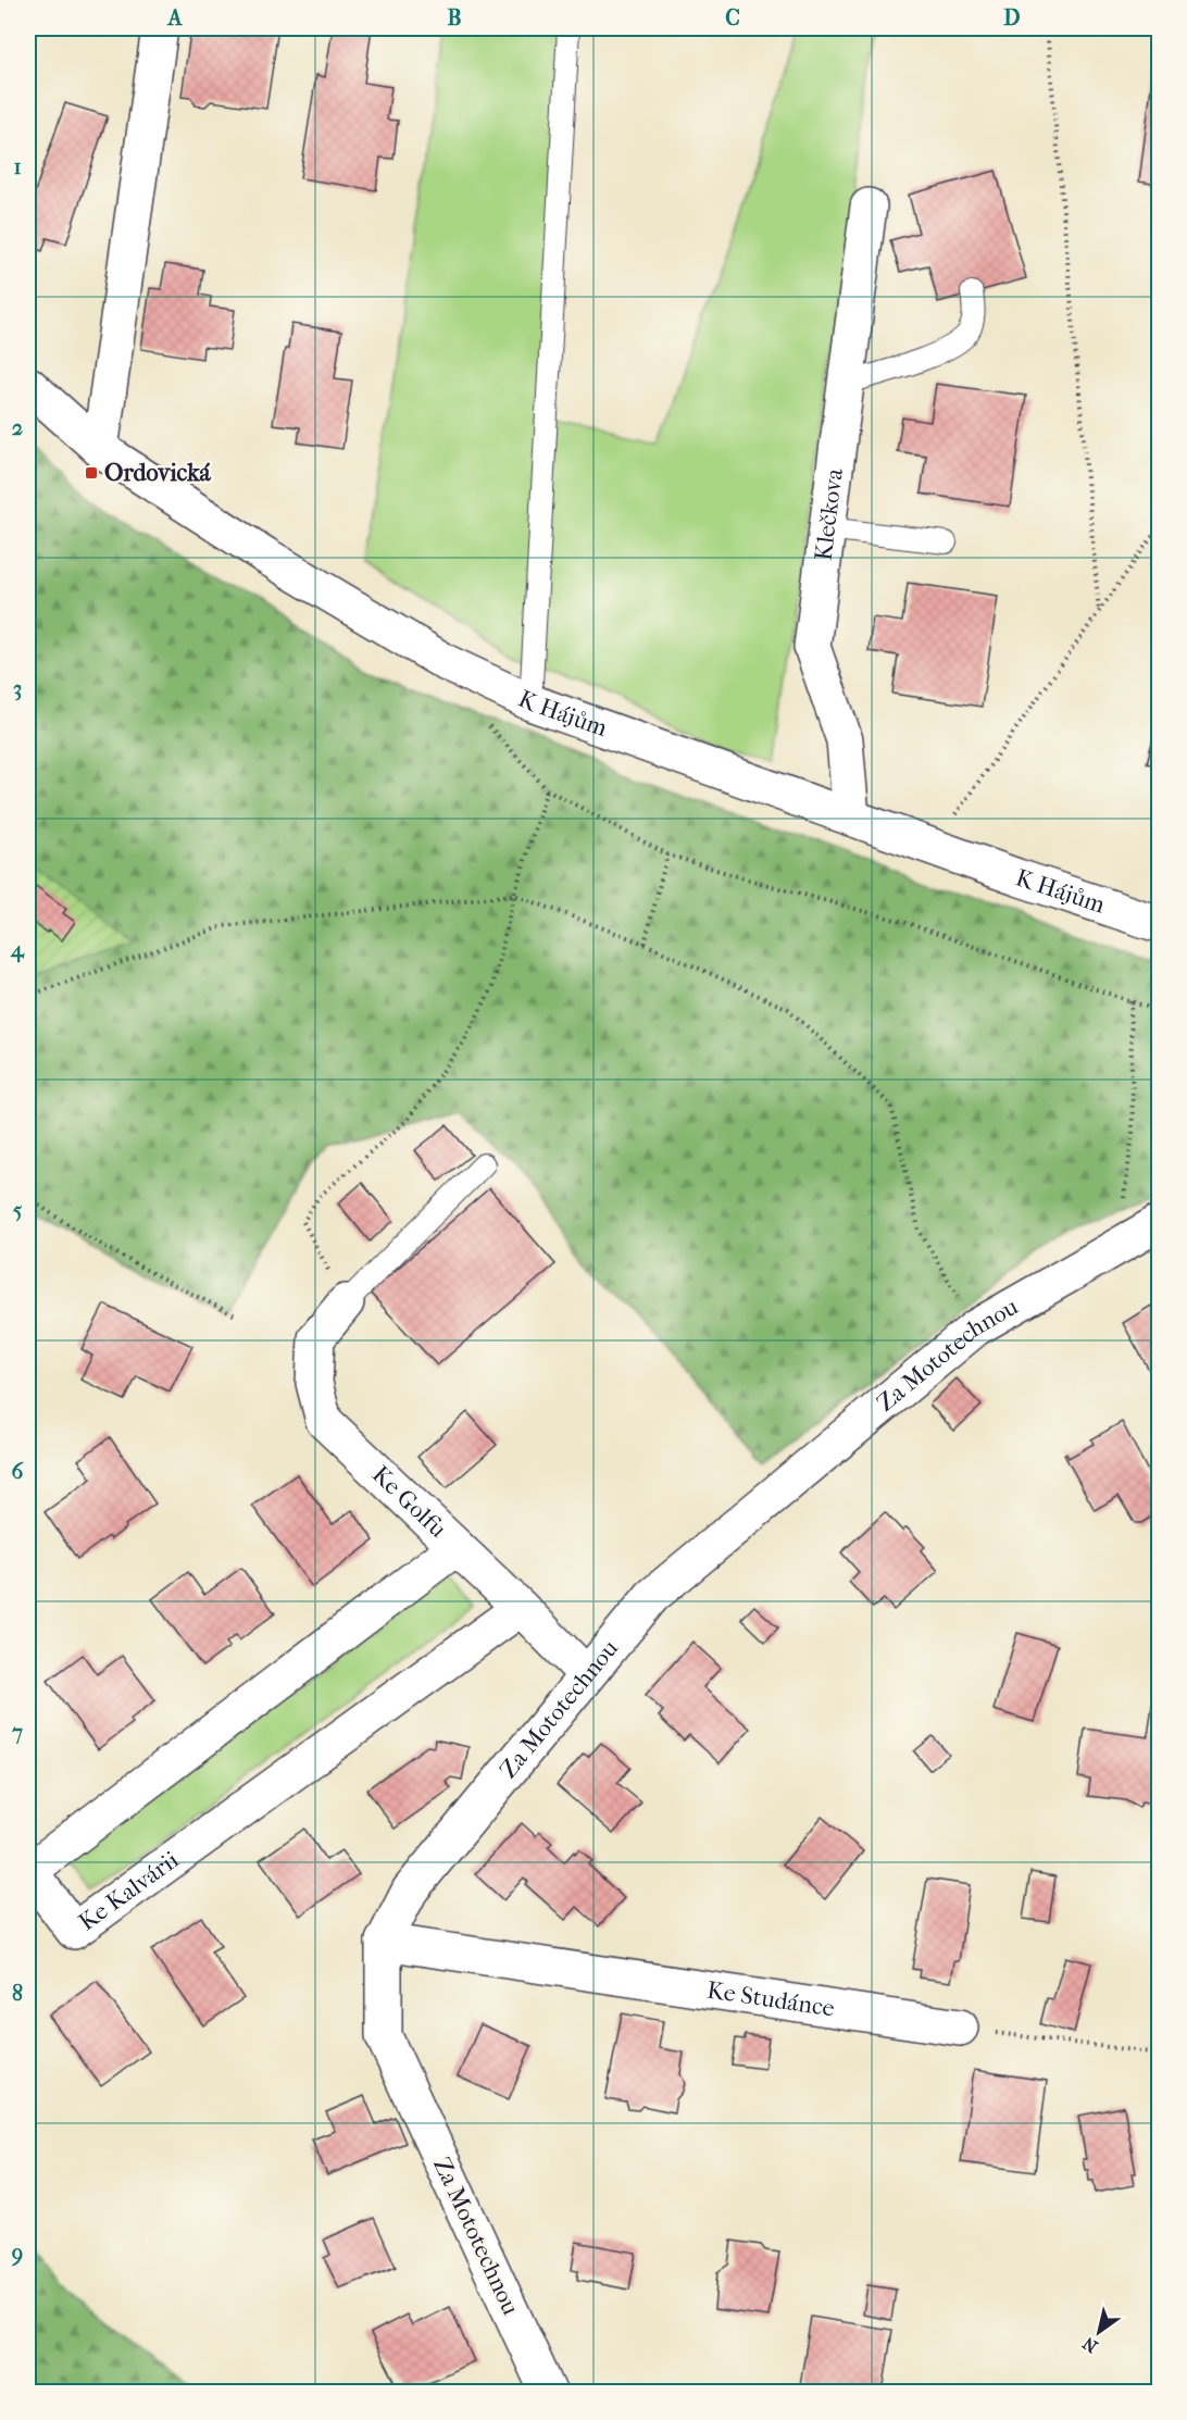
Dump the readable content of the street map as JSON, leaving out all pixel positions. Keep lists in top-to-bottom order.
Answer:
{
  "streets": {
    "street": [
      "Klečkova",
      "K Hájům",
      "Za Mototechnou",
      "Ke Golfu",
      "Ke Kalvárii",
      "Ke Studánce"
    ]
  },
  "crossings": [
    ["Klečkova", "K Hájům"],
    ["Za Mototechnou", "Ke Golfu"],
    ["Za Mototechnou", "Ke Studánce"],
    ["Ke Golfu", "Ke Kalvárii"]
  ],
  "places": {
    "transit": ["Ordovická"]
  },
  "north": "bottom left",
  "grid": {
    "columns": [
      "A",
      "B",
      "C",
      "D"
    ],
    "rows": [
      "1",
      "2",
      "3",
      "4",
      "5",
      "6",
      "7",
      "8",
      "9"
    ]
  }
}
